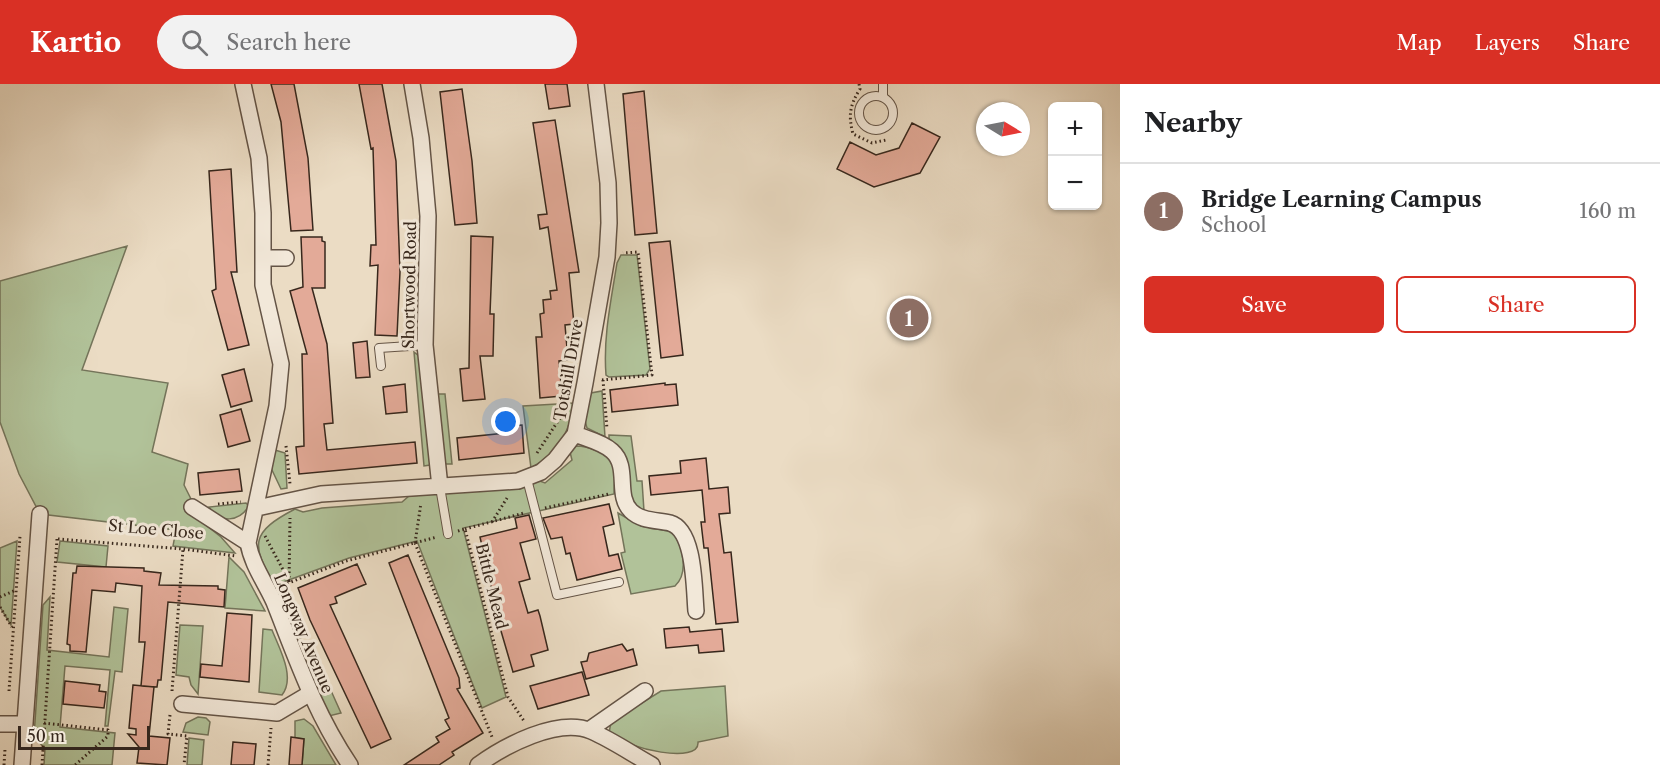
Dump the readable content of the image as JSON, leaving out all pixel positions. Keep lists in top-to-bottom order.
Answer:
{
  "streets": {
    "street": [
      "Shortwood Road",
      "Totshill Drive",
      "St Loe Close",
      "Longway Avenue"
    ],
    "path": ["Bittle Mead"]
  },
  "crossings": [
    ["Shortwood Road", "Totshill Drive"],
    ["St Loe Close", "Longway Avenue"]
  ],
  "scale_bar": "50 m",
  "north": "right",
  "page": {
    "header": "Kartio",
    "search": "Search here",
    "nav": ["Map", "Layers", "Share"],
    "heading": "Nearby",
    "map_buttons": ["+", "−"],
    "list": [
      {
        "mark": "1",
        "name": "Bridge Learning Campus",
        "note": "School",
        "value": "160 m"
      }
    ],
    "buttons": ["Save", "Share"],
    "pins": "1",
    "scale": "50 m"
  }
}
